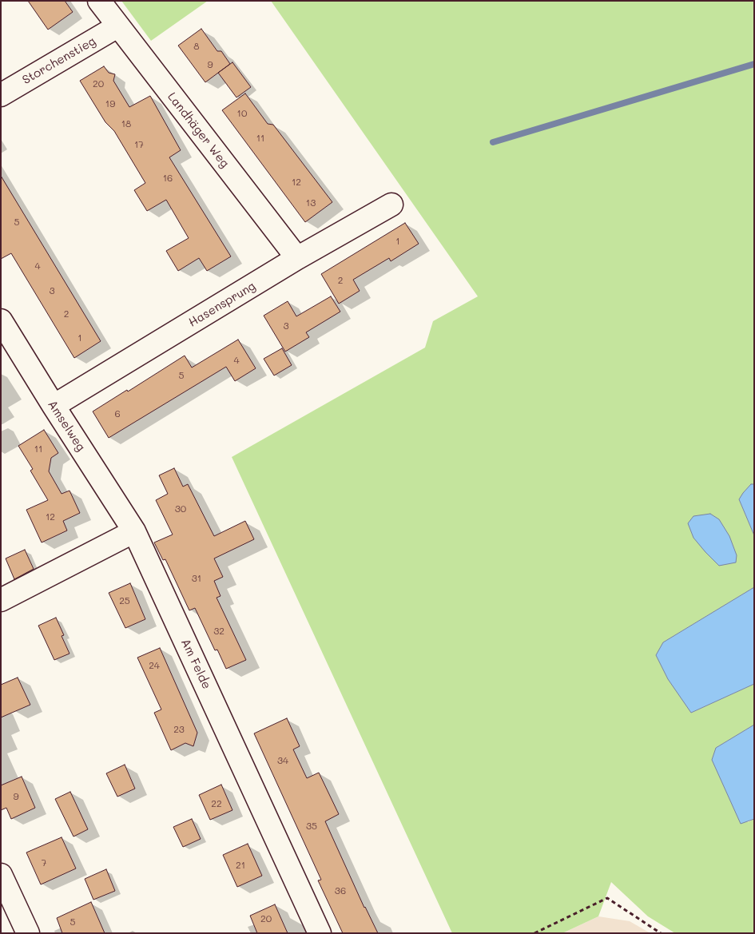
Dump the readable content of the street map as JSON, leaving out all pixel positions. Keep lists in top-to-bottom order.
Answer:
{
  "streets": {
    "street": [
      "Storchenstieg",
      "Landhäger Weg",
      "Hasensprung",
      "Amselweg",
      "Am Felde"
    ]
  },
  "crossings": [
    ["Storchenstieg", "Landhäger Weg"],
    ["Landhäger Weg", "Hasensprung"],
    ["Hasensprung", "Amselweg"],
    ["Amselweg", "Am Felde"]
  ],
  "house_numbers": [
    "8",
    "9",
    "20",
    "19",
    "10",
    "18",
    "11",
    "17",
    "16",
    "12",
    "13",
    "5",
    "1",
    "4",
    "2",
    "3",
    "2",
    "3",
    "1",
    "4",
    "5",
    "6",
    "11",
    "30",
    "12",
    "31",
    "25",
    "32",
    "24",
    "23",
    "34",
    "9",
    "22",
    "35",
    "7",
    "21",
    "36",
    "20",
    "5"
  ]
}
